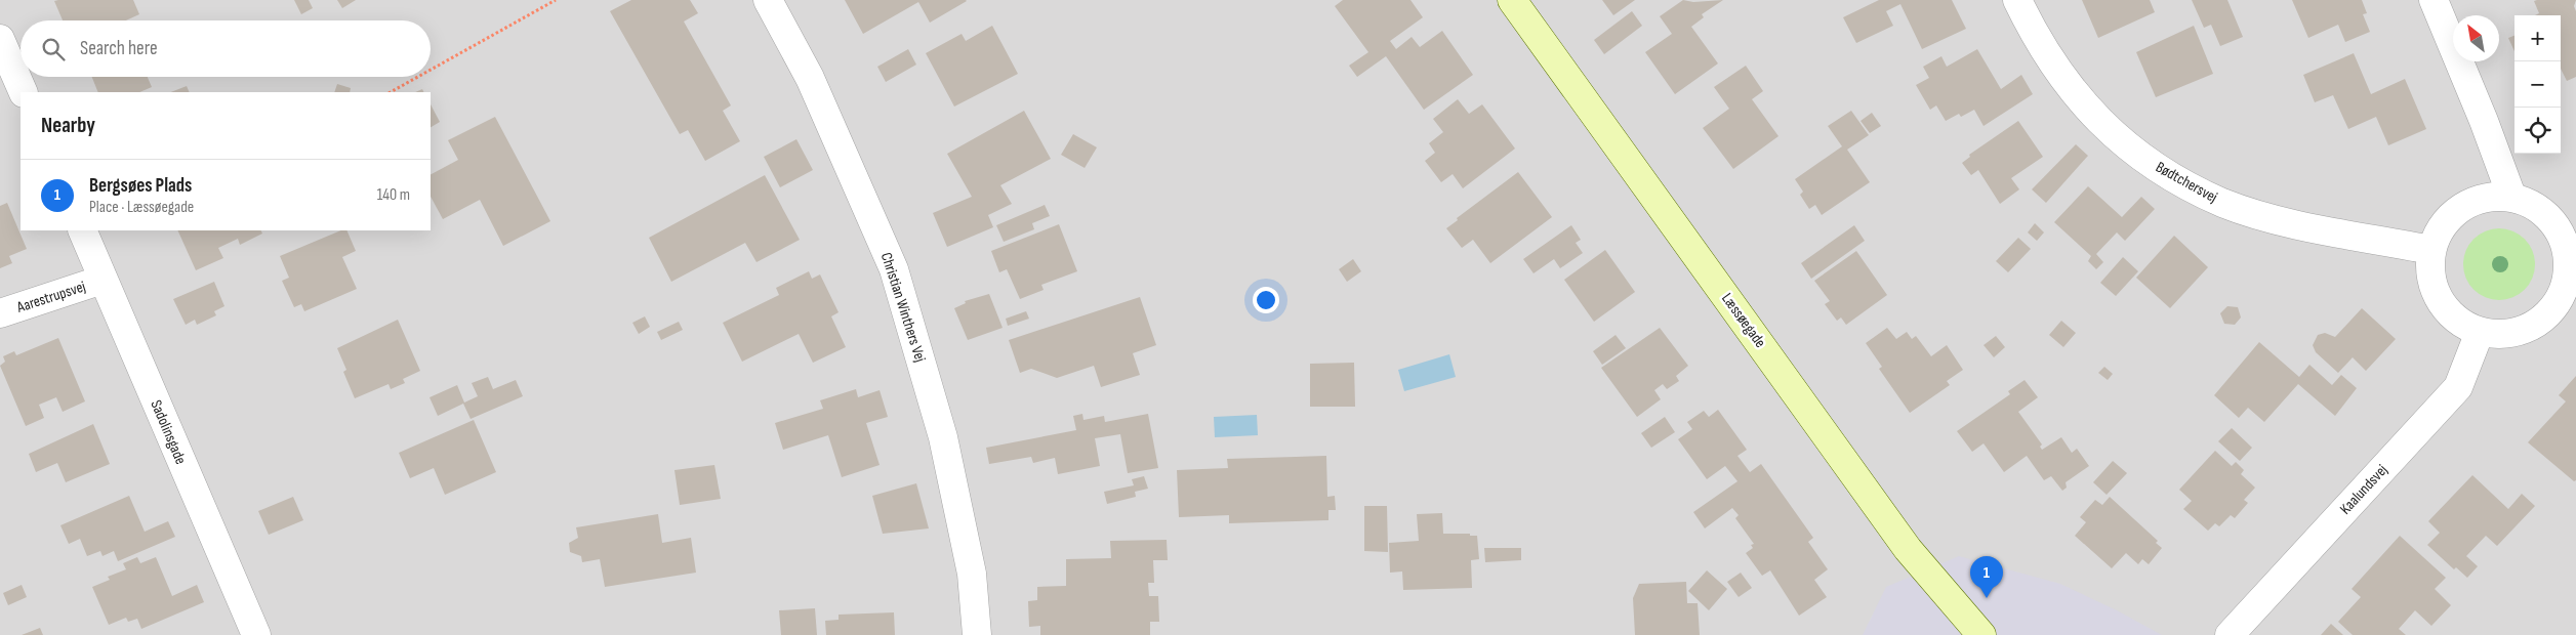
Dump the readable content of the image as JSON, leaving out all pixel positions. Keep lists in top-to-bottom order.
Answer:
{
  "streets": {
    "street": [
      "Bødtchersvej",
      "Aarestrupsvej",
      "Christian Winthers Vej",
      "Læssøegade",
      "Sadolinsgade",
      "Kaalundsvej"
    ]
  },
  "crossings": [
    ["Bødtchersvej", "Kaalundsvej"],
    ["Aarestrupsvej", "Sadolinsgade"]
  ],
  "north": "top left",
  "page": {
    "map_buttons": ["+", "−"],
    "search": "Search here",
    "heading": "Nearby",
    "list": [
      {
        "mark": "1",
        "name": "Bergsøes Plads",
        "note": "Place · Læssøegade",
        "value": "140 m"
      }
    ],
    "pins": "1"
  }
}
